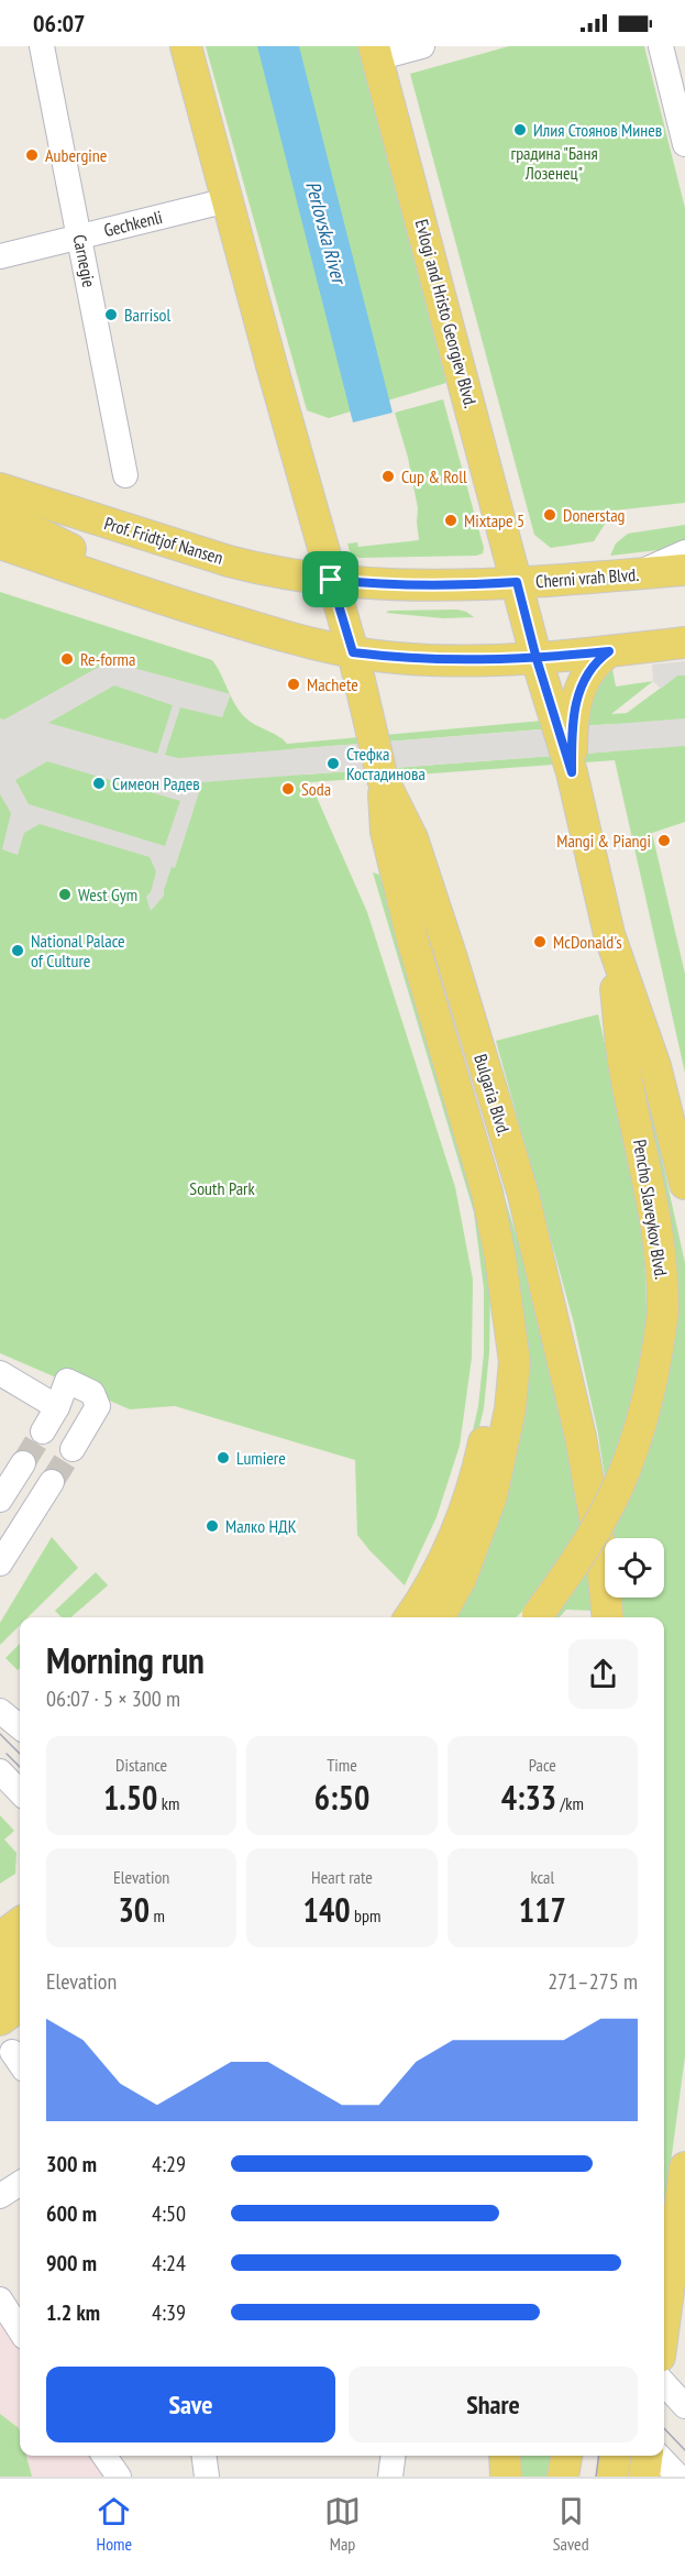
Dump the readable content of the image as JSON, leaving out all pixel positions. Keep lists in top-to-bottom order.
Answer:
{
  "streets": {
    "main road": [
      "Evlogi and Hristo Georgiev Blvd.",
      "Prof. Fridtjof Nansen",
      "Cherni vrah Blvd.",
      "Bulgaria Blvd.",
      "Pencho Slaveykov Blvd."
    ],
    "street": ["Gechkenli", "Carnegie"]
  },
  "crossings": [
    ["Gechkenli", "Carnegie"],
    ["Evlogi and Hristo Georgiev Blvd.", "Cherni vrah Blvd."],
    ["Prof. Fridtjof Nansen", "Cherni vrah Blvd."],
    ["Prof. Fridtjof Nansen", "Bulgaria Blvd."],
    ["Cherni vrah Blvd.", "Bulgaria Blvd."]
  ],
  "water": ["Perlovska River"],
  "parks": ["градина \"Баня Лозенец\"", "South Park"],
  "places": [
    "Илия Стоянов Минев",
    "Aubergine",
    "Barrisol",
    "Cup & Roll",
    "Donerstag",
    "Mixtape 5",
    "Re-forma",
    "Machete",
    "Стефка Костадинова",
    "Симеон Радев",
    "Soda",
    "Mangi & Piangi",
    "West Gym",
    "McDonald's",
    "National Palace of Culture",
    "Lumiere",
    "Малко НДК"
  ],
  "page": {
    "status": "06:07",
    "heading": ["Morning run", "06:07 · 5 × 300 m"],
    "stats": [
      ["Distance", "1.50 km"],
      ["Time", "6:50"],
      ["Pace", "4:33 /km"],
      ["Elevation", "30 m"],
      ["Heart rate", "140 bpm"],
      ["kcal", "117"]
    ],
    "chart": ["Elevation", "271–275 m"],
    "list": [
      {
        "name": "300 m",
        "note": "4:29"
      },
      {
        "name": "600 m",
        "note": "4:50"
      },
      {
        "name": "900 m",
        "note": "4:24"
      },
      {
        "name": "1.2 km",
        "note": "4:39"
      }
    ],
    "buttons": ["Save", "Share"],
    "tabs": ["Home", "Map", "Saved"]
  }
}
